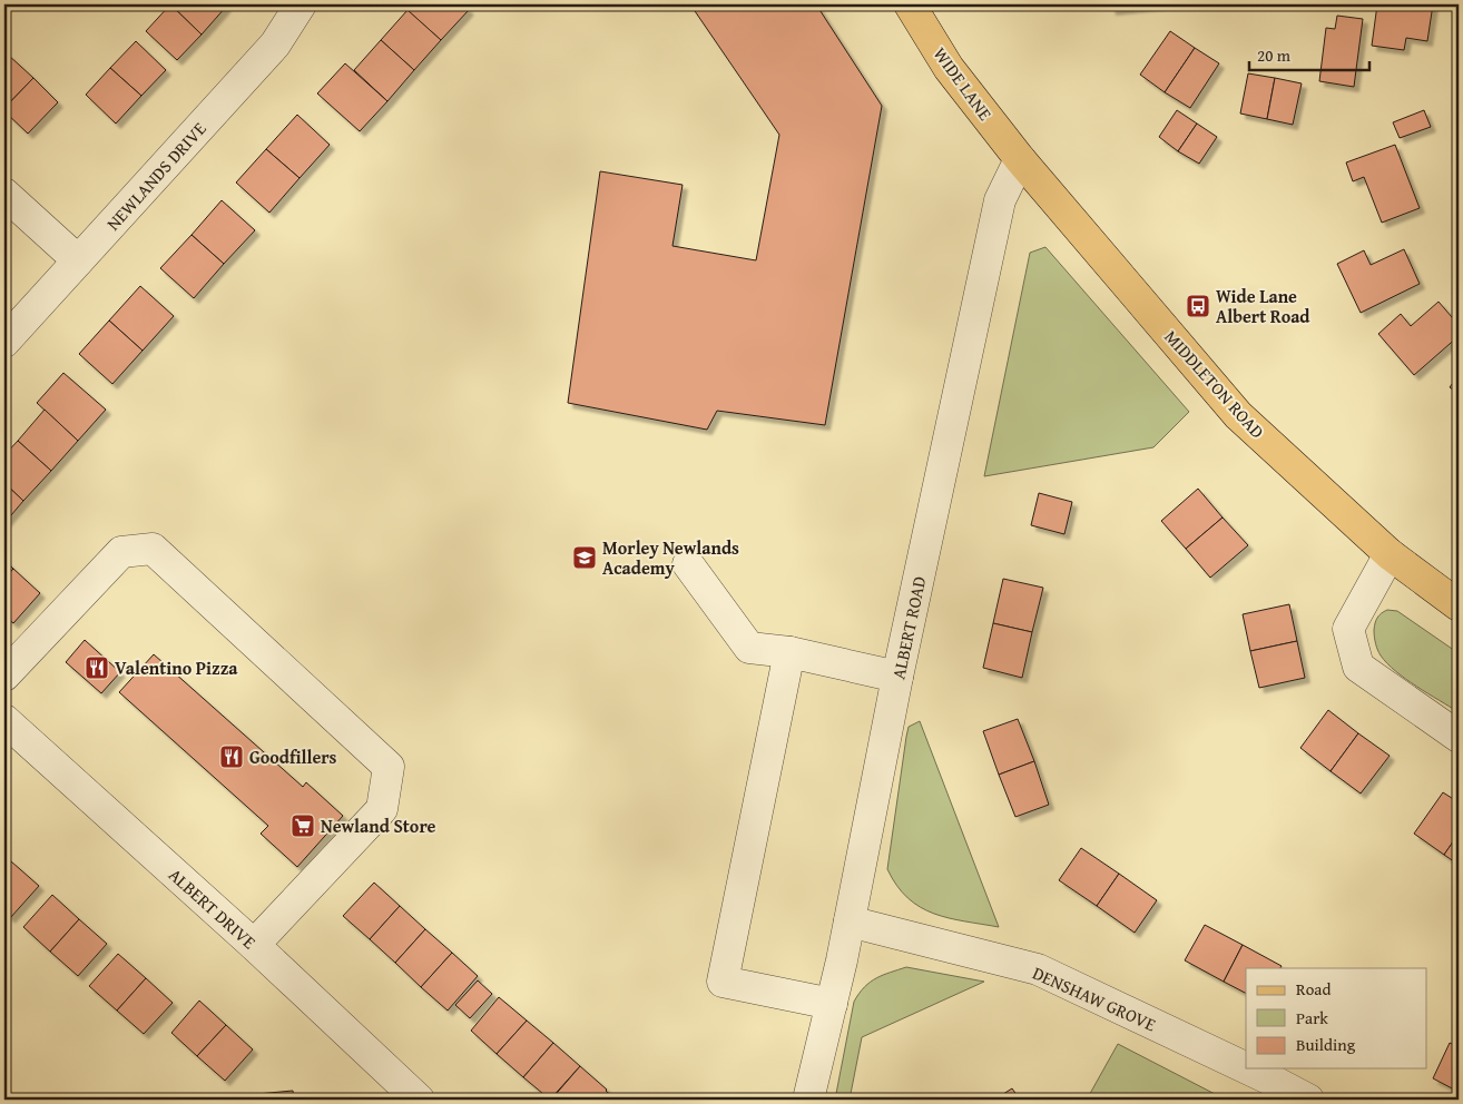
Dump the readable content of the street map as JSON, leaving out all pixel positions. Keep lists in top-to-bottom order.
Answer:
{
  "streets": {
    "main road": ["WIDE LANE", "MIDDLETON ROAD"],
    "street": [
      "NEWLANDS DRIVE",
      "ALBERT ROAD",
      "ALBERT DRIVE",
      "DENSHAW GROVE"
    ]
  },
  "crossings": [
    ["WIDE LANE", "MIDDLETON ROAD"],
    ["WIDE LANE", "ALBERT ROAD"],
    ["MIDDLETON ROAD", "ALBERT ROAD"],
    ["ALBERT ROAD", "DENSHAW GROVE"]
  ],
  "places": {
    "bus stop": ["Wide Lane Albert Road"],
    "school or university": ["Morley Newlands Academy"],
    "restaurant": ["Valentino Pizza", "Goodfillers"],
    "supermarket": ["Newland Store"]
  },
  "legend": ["Road", "Park", "Building"],
  "scale_bar": "20 m"
}
